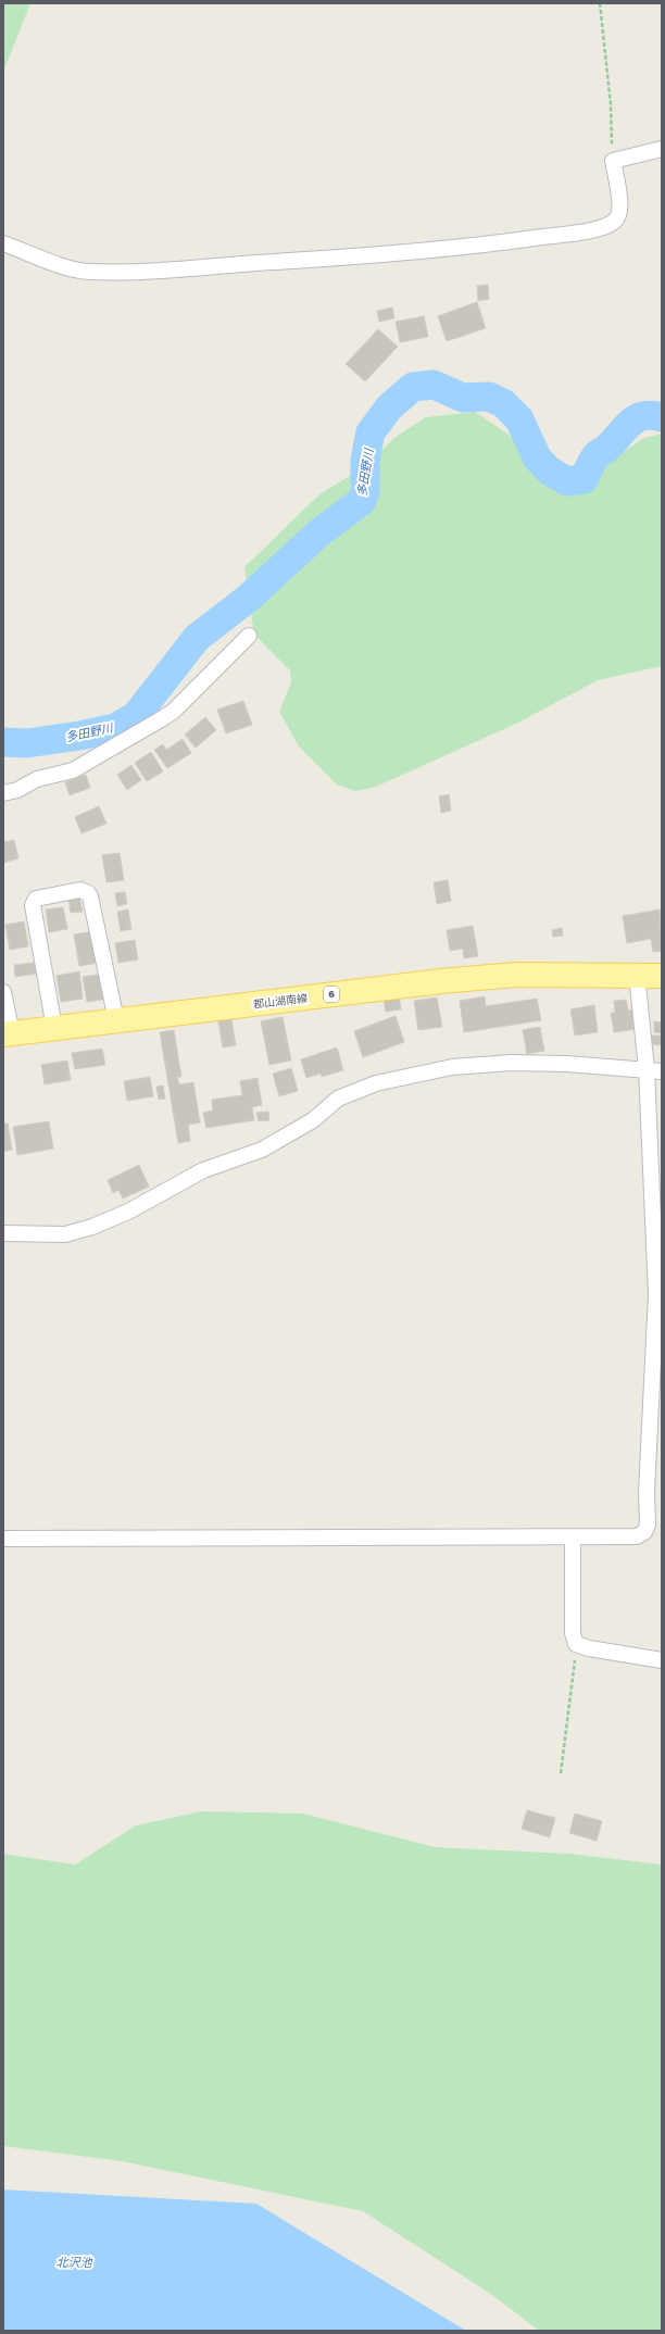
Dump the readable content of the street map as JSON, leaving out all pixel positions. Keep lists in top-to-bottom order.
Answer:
{
  "streets": {
    "main road": ["6", "郡山湖南線"]
  },
  "water": ["多田野川", "北沢池"]
}
